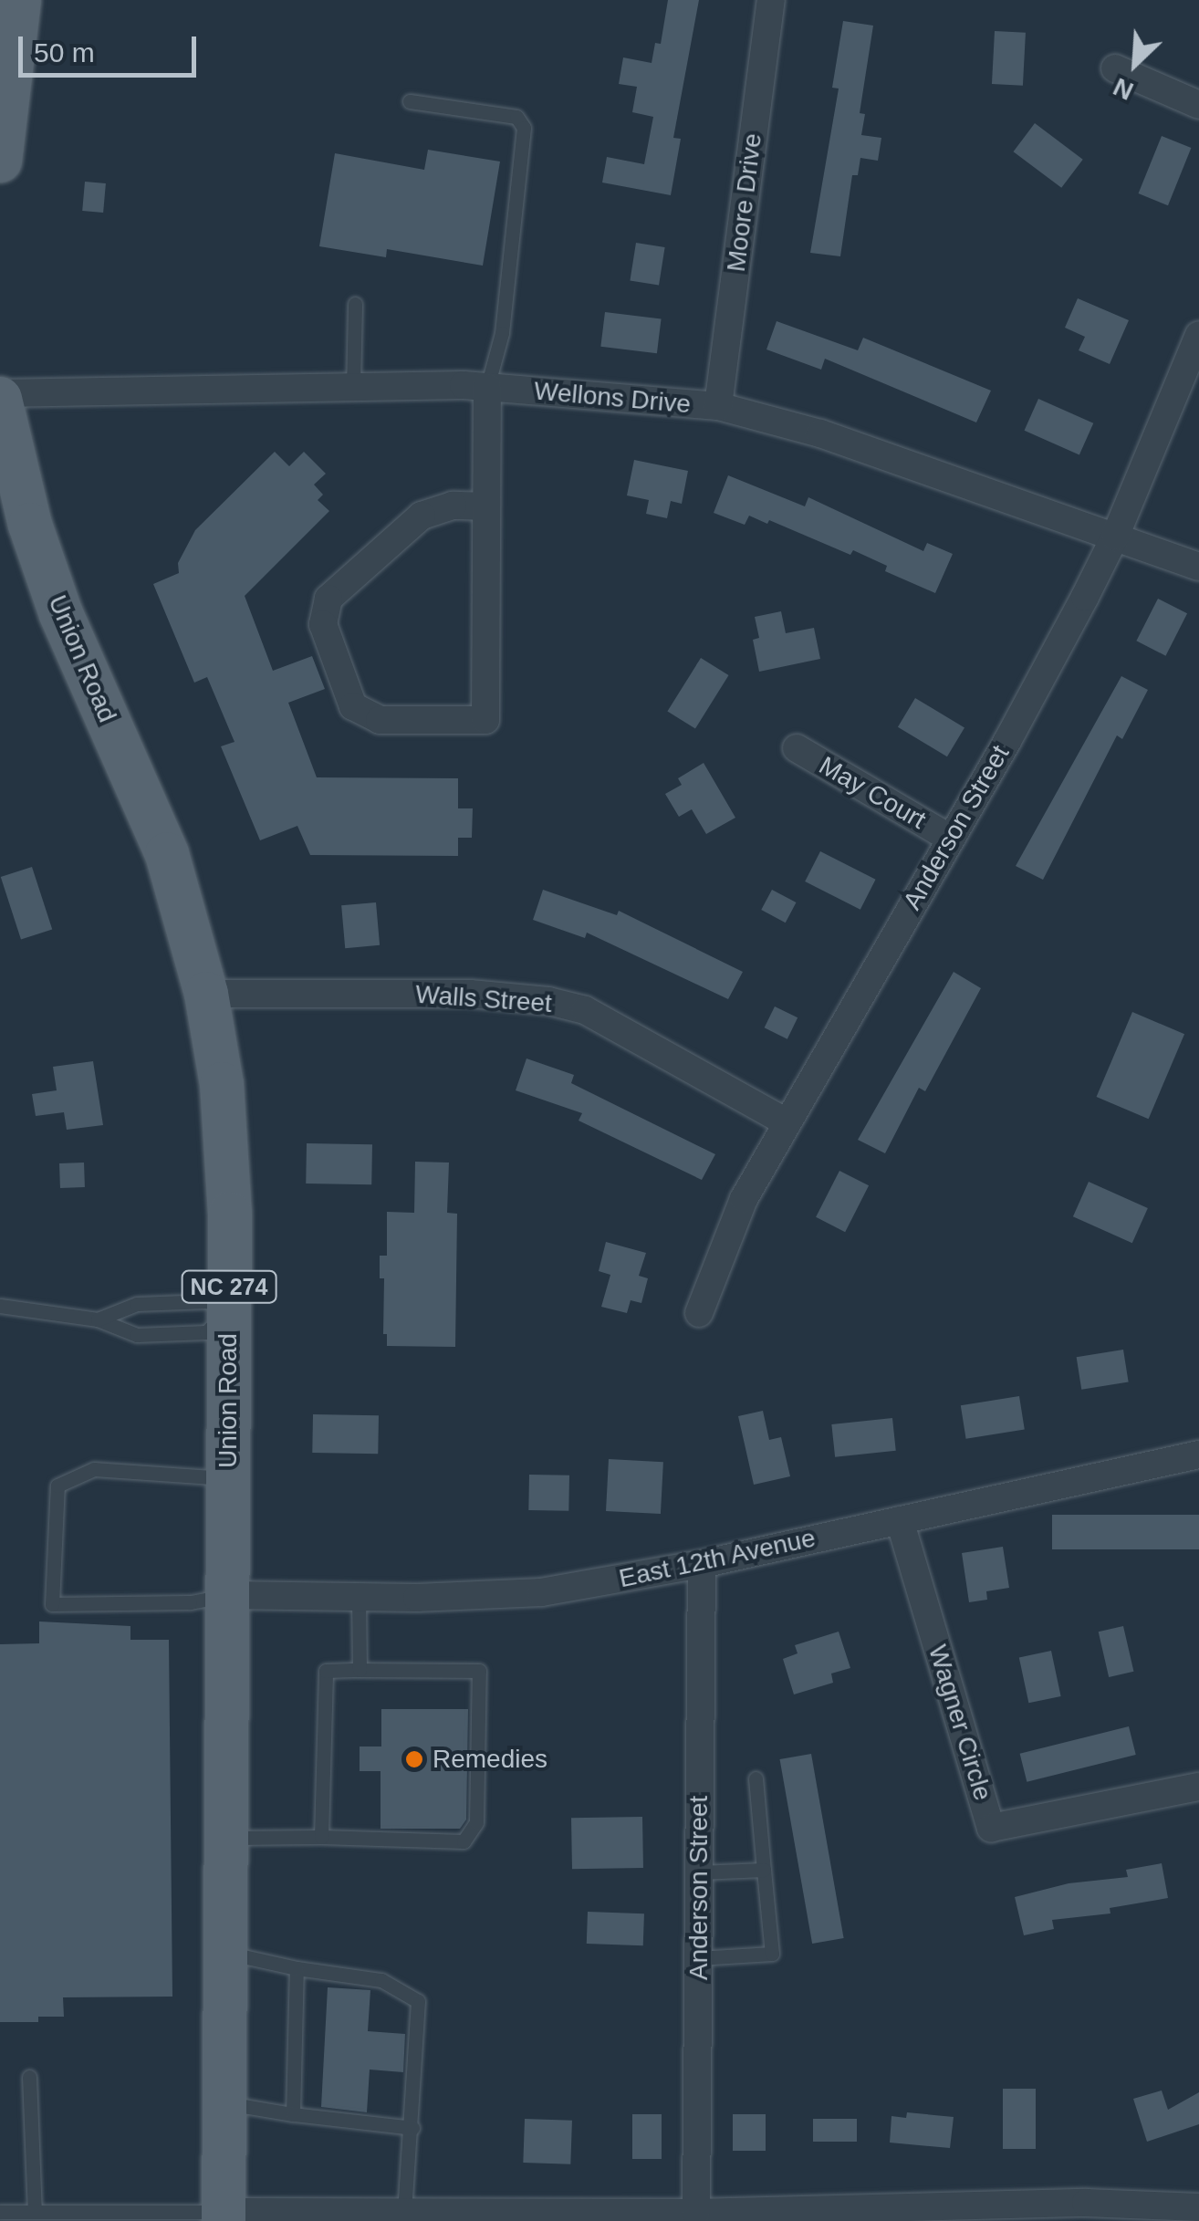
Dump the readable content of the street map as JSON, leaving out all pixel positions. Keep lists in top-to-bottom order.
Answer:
{
  "streets": {
    "main road": ["Union Road", "NC 274"],
    "street": [
      "Moore Drive",
      "Wellons Drive",
      "May Court",
      "Anderson Street",
      "Walls Street",
      "East 12th Avenue",
      "Wagner Circle"
    ]
  },
  "crossings": [
    ["Moore Drive", "Wellons Drive"],
    ["Wellons Drive", "Union Road"],
    ["Wellons Drive", "Anderson Street"],
    ["Union Road", "Walls Street"],
    ["Union Road", "East 12th Avenue"],
    ["May Court", "Anderson Street"],
    ["Anderson Street", "Walls Street"],
    ["Anderson Street", "East 12th Avenue"],
    ["East 12th Avenue", "Wagner Circle"]
  ],
  "places": ["Remedies"],
  "scale_bar": "50 m",
  "north": "bottom left"
}
